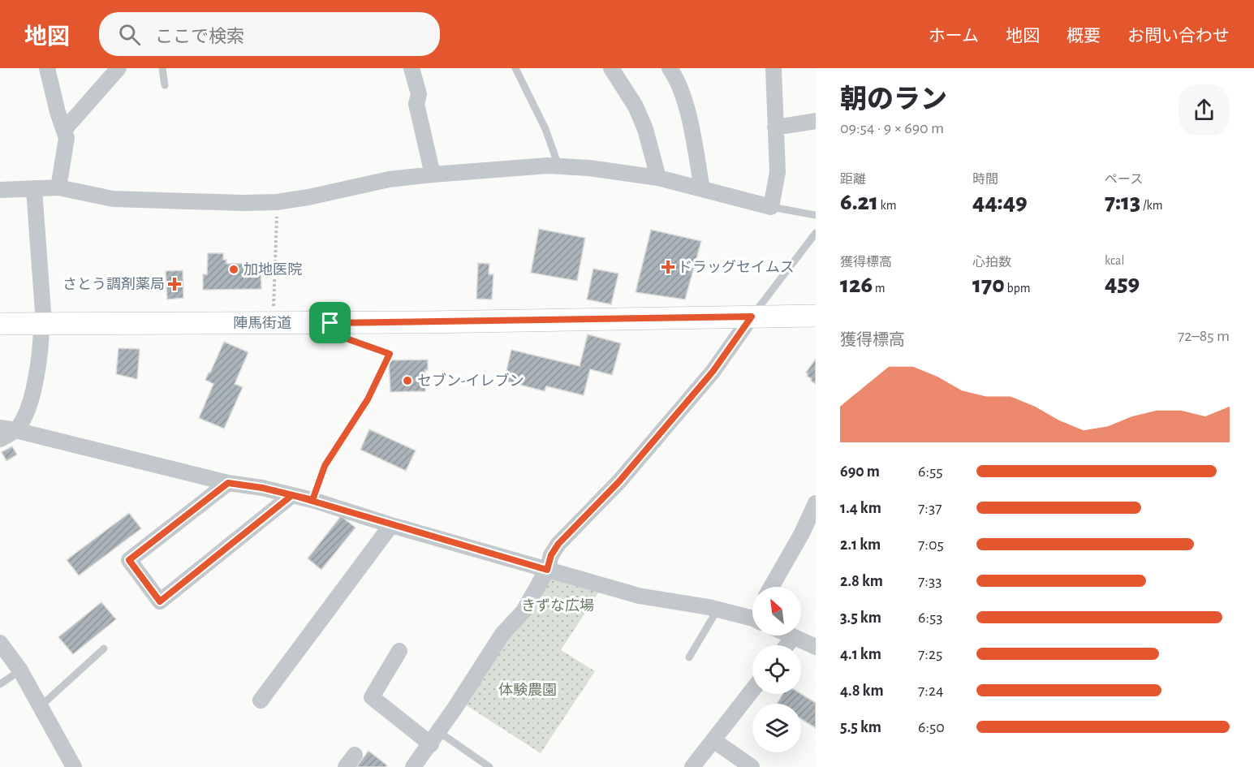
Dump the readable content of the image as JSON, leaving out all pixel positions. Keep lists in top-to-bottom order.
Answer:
{
  "streets": {
    "main road": ["陣馬街道"]
  },
  "parks": ["きずな広場", "体験農園"],
  "places": {
    "health": ["ドラッグセイムス", "さとう調剤薬局"],
    "other": ["加地医院", "セブン-イレブン"]
  },
  "north": "top left",
  "page": {
    "header": "地図",
    "search": "ここで検索",
    "nav": [
      "ホーム",
      "地図",
      "概要",
      "お問い合わせ"
    ],
    "heading": ["朝のラン", "09:54 · 9 × 690 m"],
    "stats": [
      ["距離", "6.21 km"],
      ["時間", "44:49"],
      ["ペース", "7:13 /km"],
      ["獲得標高", "126 m"],
      ["心拍数", "170 bpm"],
      ["kcal", "459"]
    ],
    "chart": ["獲得標高", "72–85 m"],
    "list": [
      {
        "name": "690 m",
        "note": "6:55"
      },
      {
        "name": "1.4 km",
        "note": "7:37"
      },
      {
        "name": "2.1 km",
        "note": "7:05"
      },
      {
        "name": "2.8 km",
        "note": "7:33"
      },
      {
        "name": "3.5 km",
        "note": "6:53"
      },
      {
        "name": "4.1 km",
        "note": "7:25"
      },
      {
        "name": "4.8 km",
        "note": "7:24"
      },
      {
        "name": "5.5 km",
        "note": "6:50"
      }
    ]
  }
}
